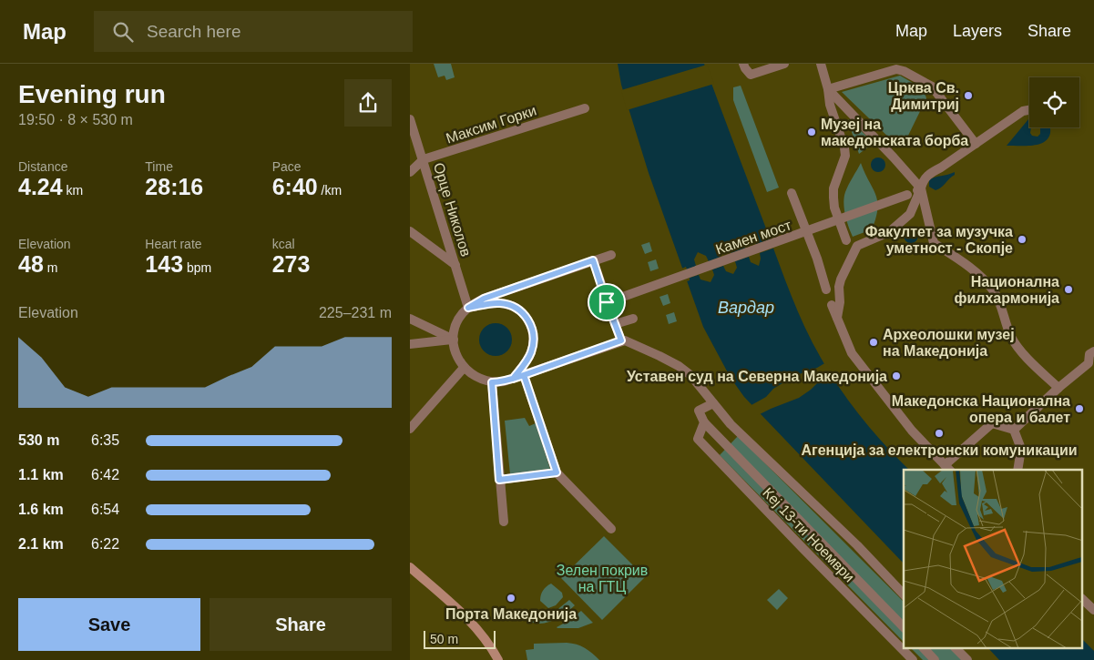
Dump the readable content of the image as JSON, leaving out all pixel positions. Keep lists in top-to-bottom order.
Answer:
{
  "streets": {
    "street": [
      "Максим Горки",
      "Орце Николов",
      "Камен мост",
      "Кеј 13-ти Ноември"
    ]
  },
  "crossings": [
    ["Максим Горки", "Орце Николов"]
  ],
  "water": ["Вардар"],
  "parks": ["Зелен покрив на ГТЦ"],
  "places": [
    "Црква Св. Димитриј",
    "Музеј на македонската борба",
    "Факултет за музучка уметност - Скопје",
    "Национална филхармонија",
    "Археолошки музеј на Македонија",
    "Уставен суд на Северна Македонија",
    "Македонска Национална опера и балет",
    "Агенција за електронски комуникации",
    "Порта Македонија"
  ],
  "scale_bar": "50 m",
  "page": {
    "header": "Map",
    "search": "Search here",
    "nav": ["Map", "Layers", "Share"],
    "heading": ["Evening run", "19:50 · 8 × 530 m"],
    "stats": [
      ["Distance", "4.24 km"],
      ["Time", "28:16"],
      ["Pace", "6:40 /km"],
      ["Elevation", "48 m"],
      ["Heart rate", "143 bpm"],
      ["kcal", "273"]
    ],
    "chart": ["Elevation", "225–231 m"],
    "list": [
      {
        "name": "530 m",
        "note": "6:35"
      },
      {
        "name": "1.1 km",
        "note": "6:42"
      },
      {
        "name": "1.6 km",
        "note": "6:54"
      },
      {
        "name": "2.1 km",
        "note": "6:22"
      }
    ],
    "buttons": ["Save", "Share"],
    "scale": "50 m"
  }
}
